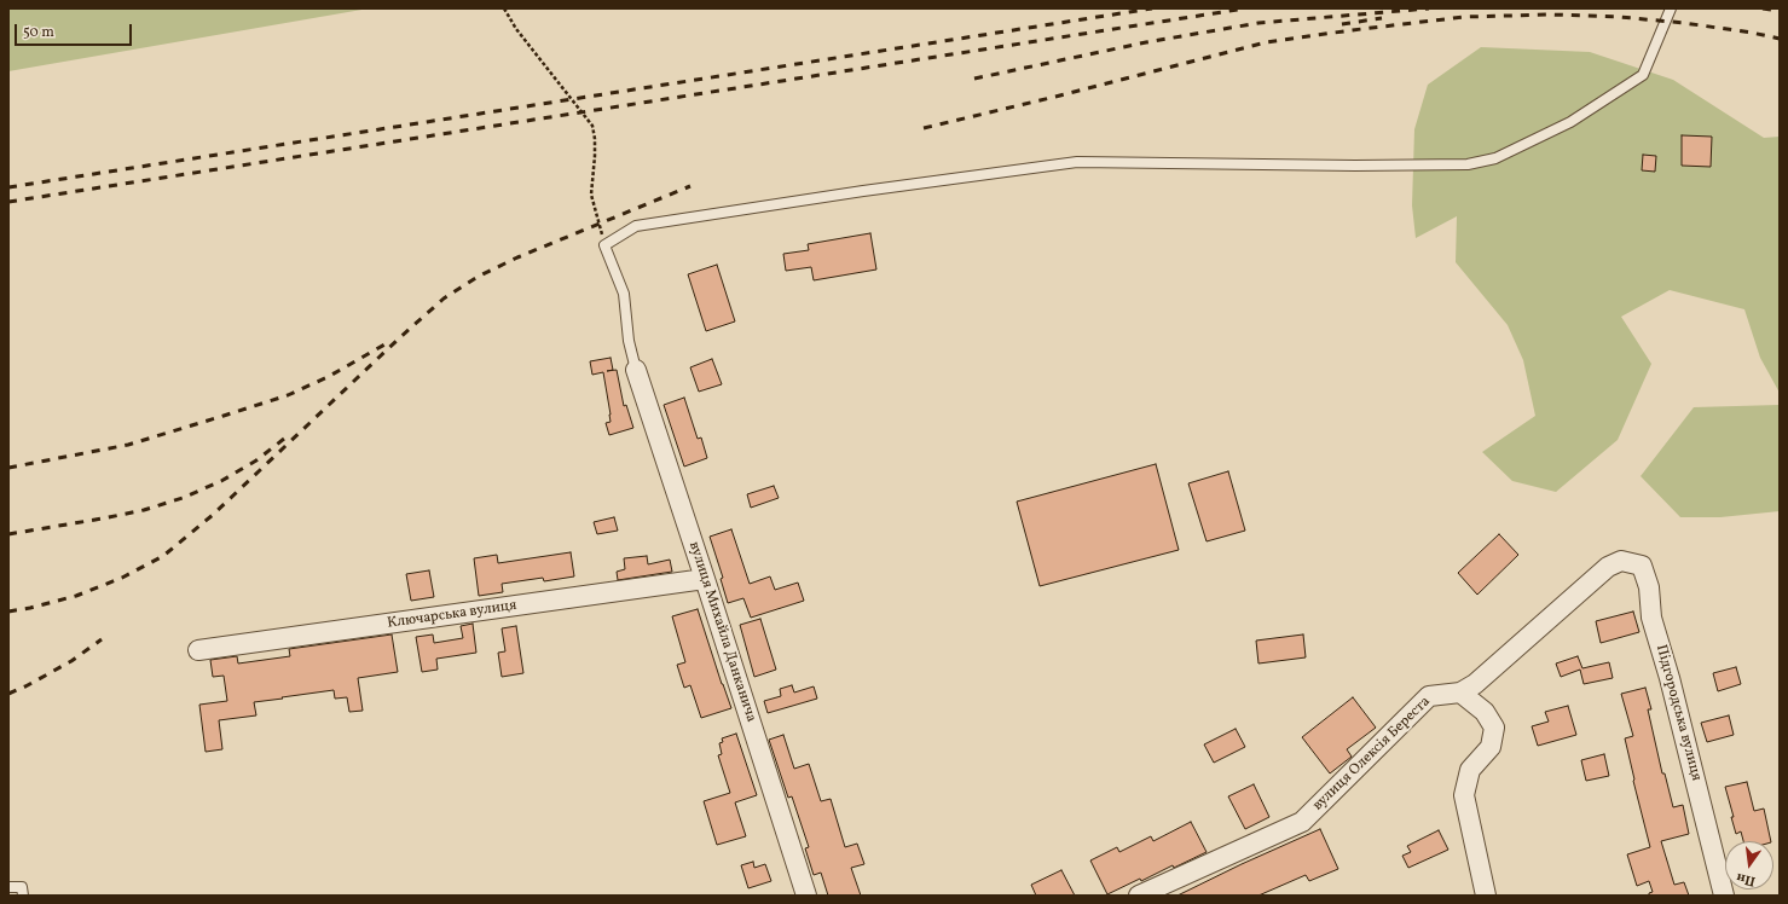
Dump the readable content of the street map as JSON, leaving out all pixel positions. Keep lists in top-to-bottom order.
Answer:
{
  "streets": {
    "street": [
      "Ключарська вулиця",
      "вулиця Михайла Данканича",
      "Підгородська вулиця",
      "вулиця Олексія Береста"
    ]
  },
  "crossings": [
    ["Ключарська вулиця", "вулиця Михайла Данканича"],
    ["Підгородська вулиця", "вулиця Олексія Береста"]
  ],
  "scale_bar": "50 m",
  "north": "bottom"
}
